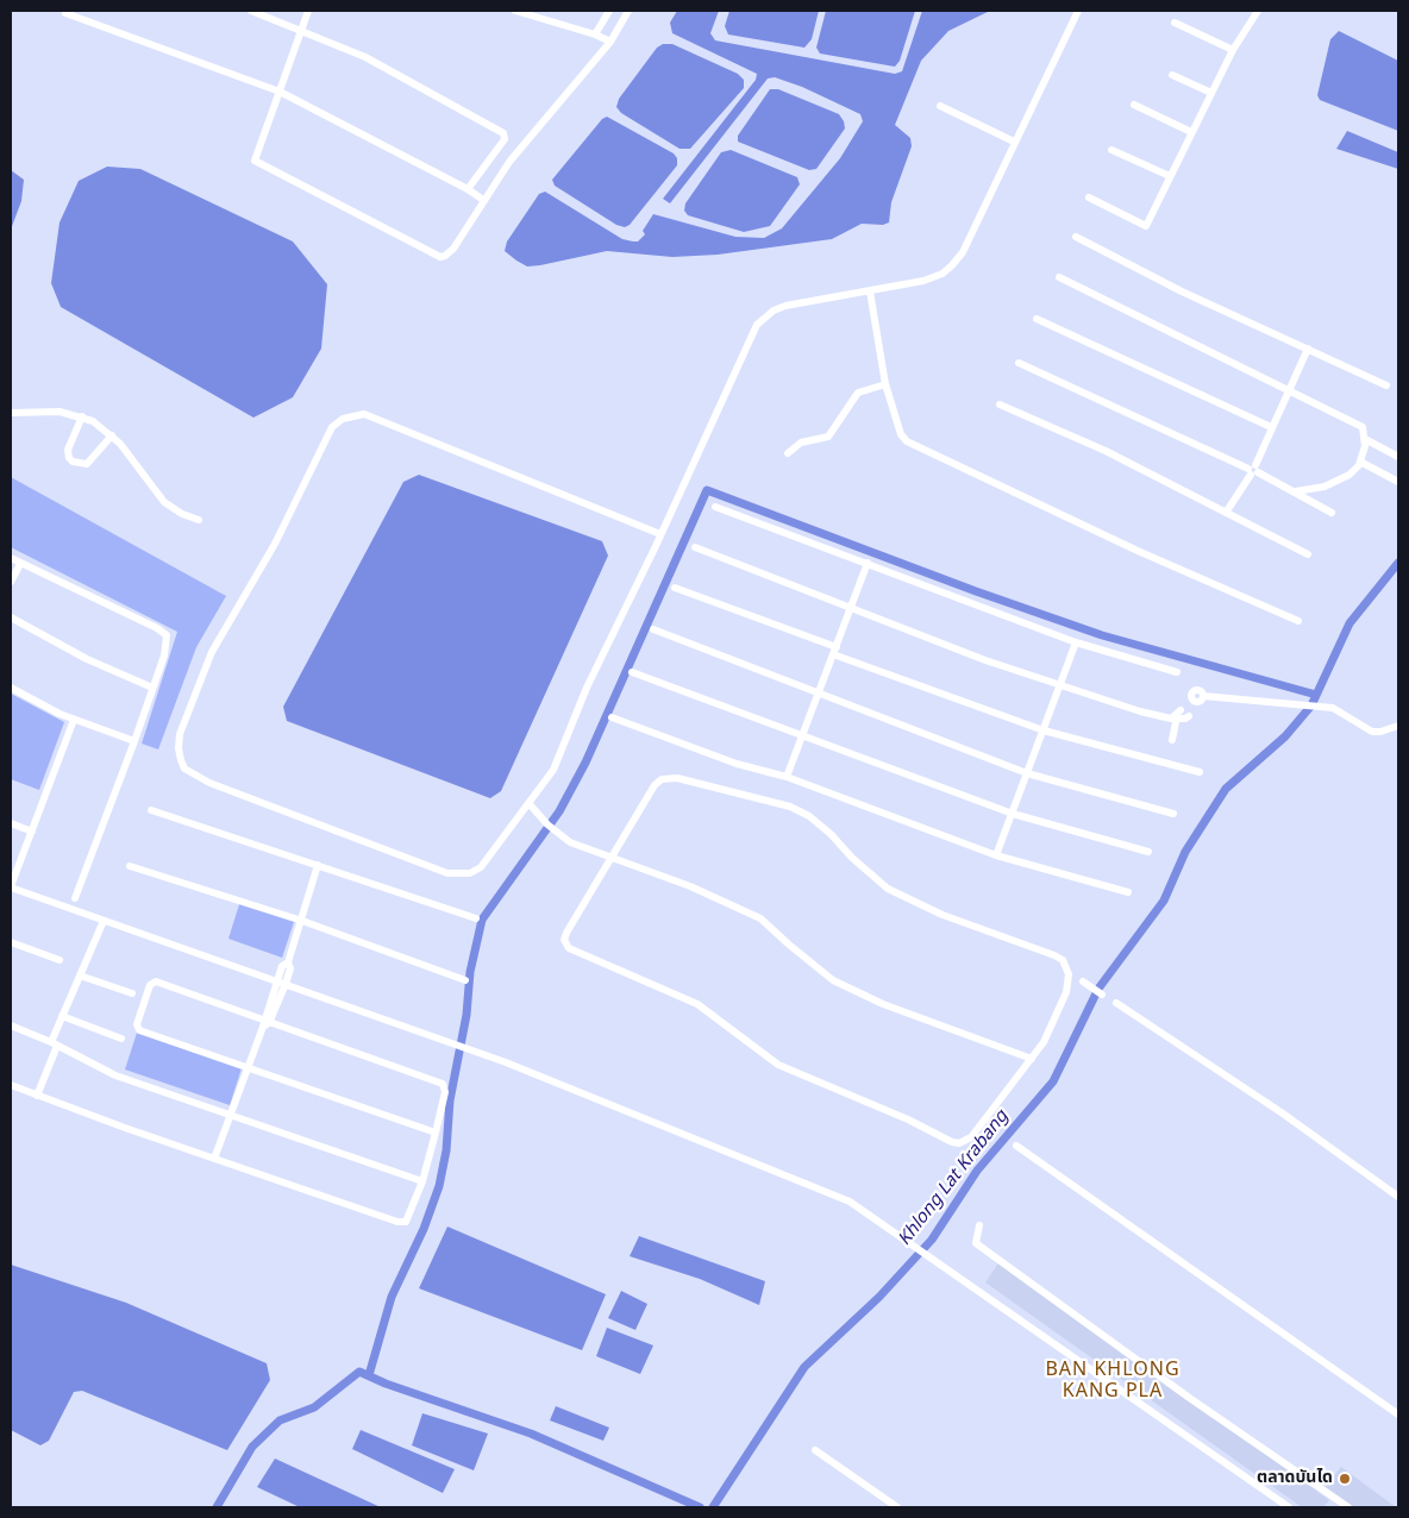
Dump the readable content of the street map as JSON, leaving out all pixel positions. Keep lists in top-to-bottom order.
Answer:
{
  "districts": ["BAN KHLONG KANG PLA"],
  "water": ["Khlong Lat Krabang"],
  "places": ["ตลาดบันได"]
}
